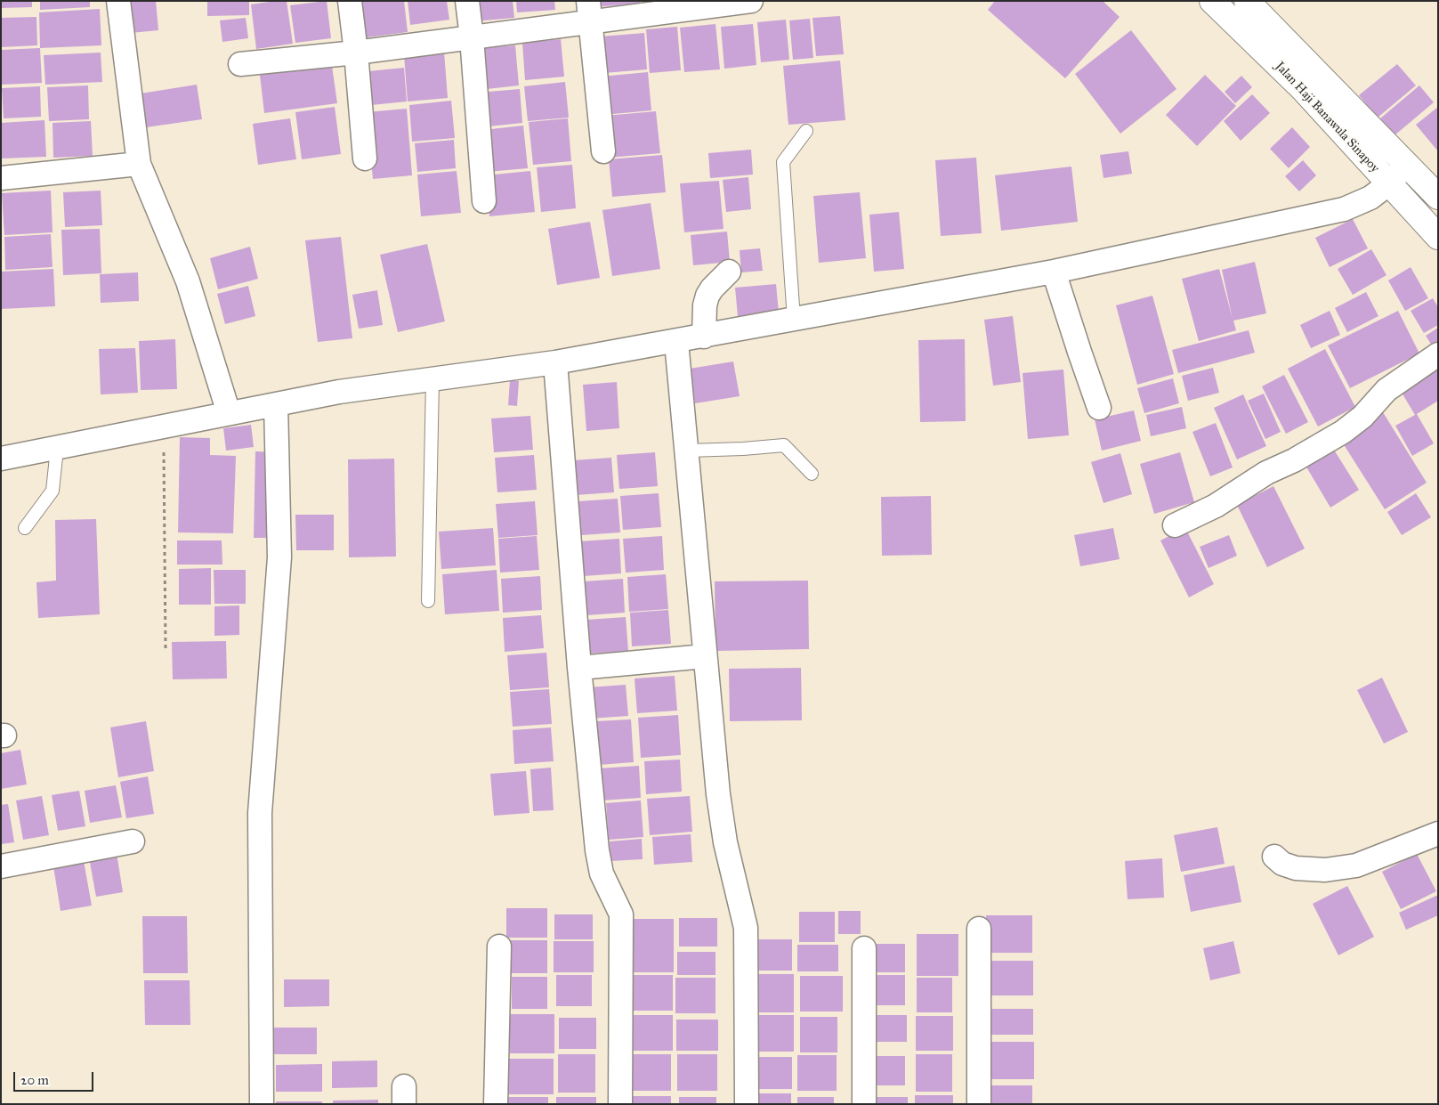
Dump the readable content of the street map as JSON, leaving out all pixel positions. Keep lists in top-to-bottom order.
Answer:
{
  "streets": {
    "highway": ["Jalan Haji Banawula Sinapoy"]
  },
  "scale_bar": "20 m"
}
